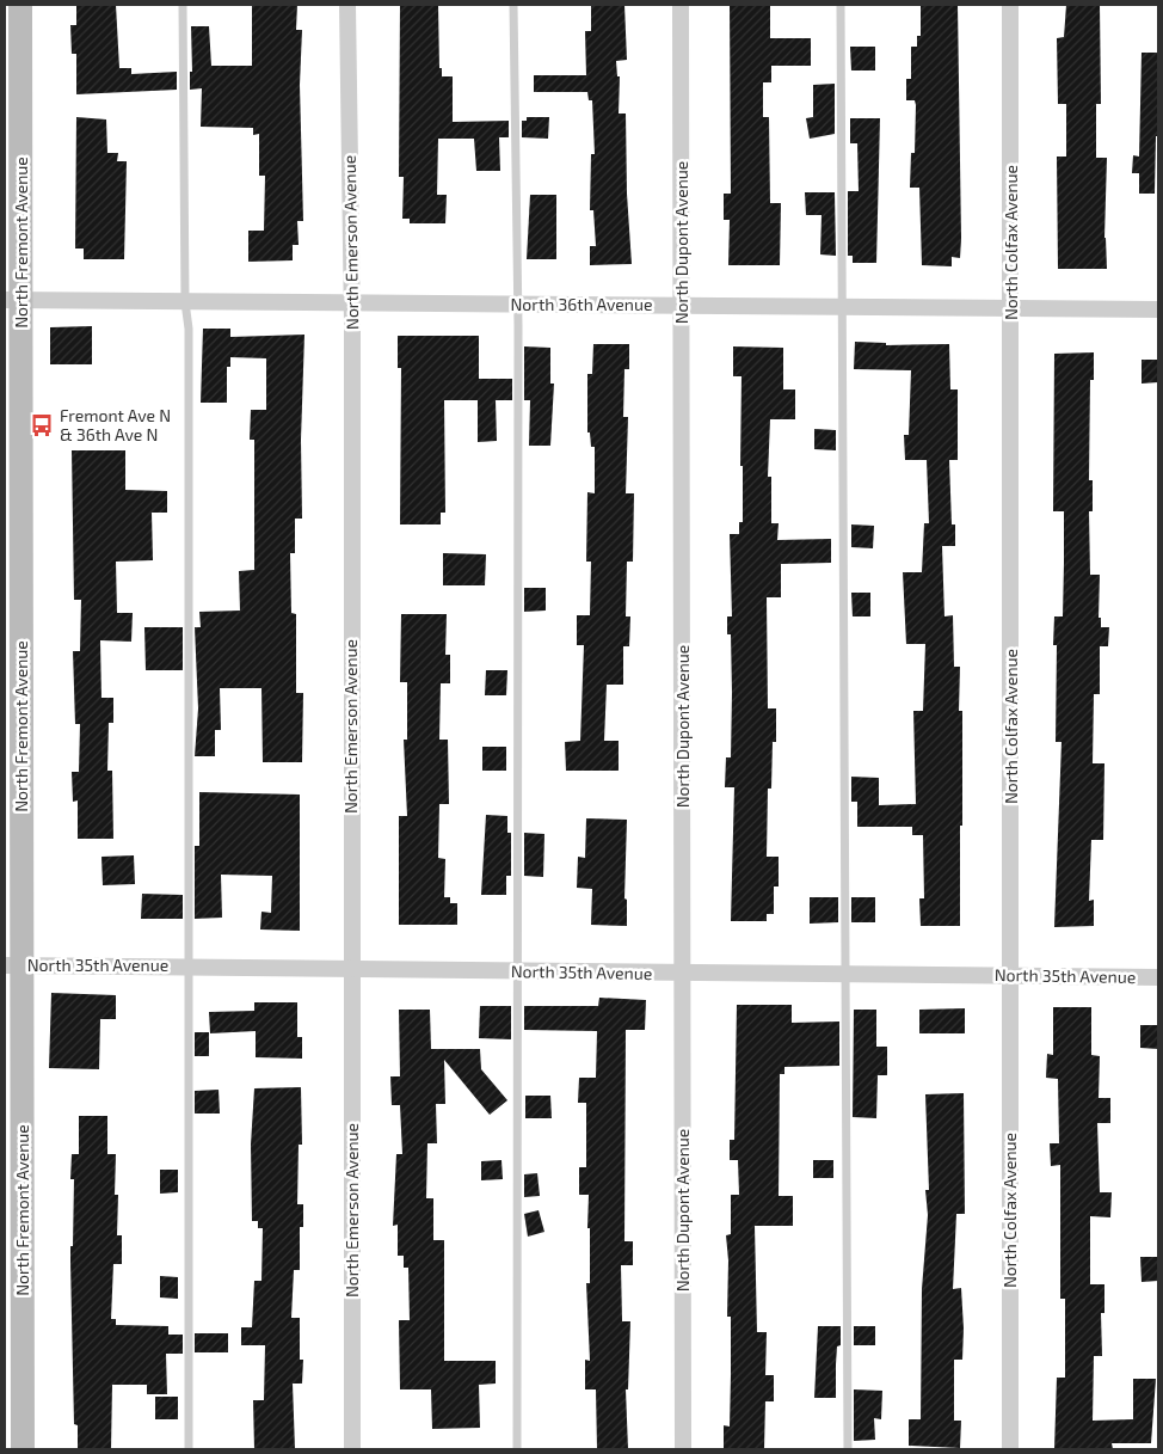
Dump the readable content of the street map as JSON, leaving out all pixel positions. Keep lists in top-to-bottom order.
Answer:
{
  "streets": {
    "street": [
      "North Fremont Avenue",
      "North Emerson Avenue",
      "North Dupont Avenue",
      "North Colfax Avenue",
      "North 36th Avenue",
      "North 35th Avenue"
    ]
  },
  "crossings": [
    ["North Fremont Avenue", "North 36th Avenue"],
    ["North Fremont Avenue", "North 35th Avenue"],
    ["North Emerson Avenue", "North 36th Avenue"],
    ["North Emerson Avenue", "North 35th Avenue"],
    ["North Dupont Avenue", "North 36th Avenue"],
    ["North Dupont Avenue", "North 35th Avenue"],
    ["North Colfax Avenue", "North 36th Avenue"],
    ["North Colfax Avenue", "North 35th Avenue"]
  ],
  "places": {
    "bus stop": ["Fremont Ave N & 36th Ave N"]
  }
}
